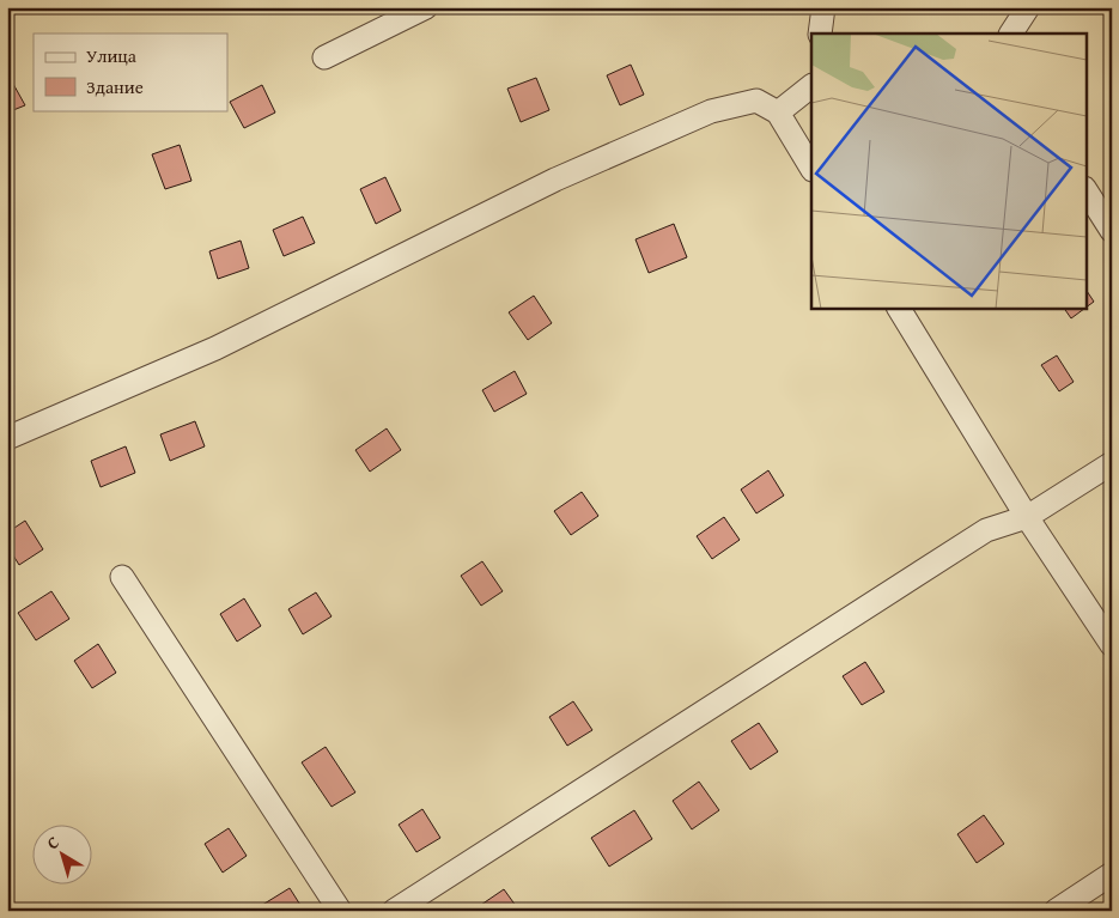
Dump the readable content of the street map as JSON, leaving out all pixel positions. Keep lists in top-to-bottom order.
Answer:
{
  "legend": ["Улица", "Здание"],
  "north": "top left"
}
